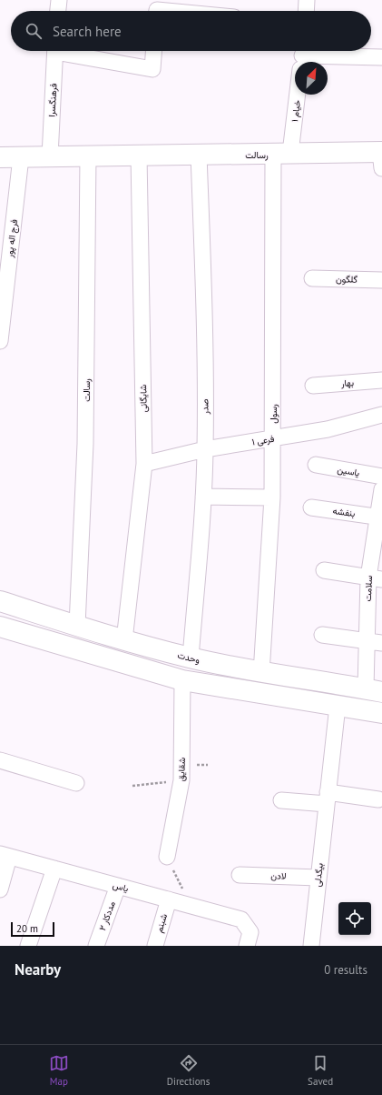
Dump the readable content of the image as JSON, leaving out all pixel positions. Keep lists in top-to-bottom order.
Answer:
{
  "streets": {
    "main road": ["رسالت", "وحدت"],
    "street": [
      "فرهنگسرا",
      "خیام ۱",
      "فرج اله پور",
      "گلگون",
      "بهار",
      "شایگانی",
      "صدر",
      "رسول",
      "فرعی ۱",
      "یاسین",
      "بنفشه",
      "سلامت",
      "شقایق",
      "بیگدلی",
      "لادن",
      "یاس",
      "مددکار ۲",
      "شبنم"
    ]
  },
  "crossings": [
    ["فرهنگسرا", "رسالت"],
    ["خیام ۱", "رسالت"],
    ["خیام ۱", "رسول"],
    ["رسالت", "فرج اله پور"],
    ["رسالت", "شایگانی"],
    ["رسالت", "صدر"],
    ["رسالت", "رسول"],
    ["رسالت", "وحدت"],
    ["شایگانی", "فرعی ۱"],
    ["شایگانی", "وحدت"],
    ["صدر", "فرعی ۱"],
    ["صدر", "وحدت"],
    ["رسول", "فرعی ۱"],
    ["رسول", "وحدت"],
    ["بنفشه", "سلامت"],
    ["سلامت", "وحدت"],
    ["بیگدلی", "لادن"],
    ["یاس", "مددکار ۲"],
    ["یاس", "شبنم"]
  ],
  "scale_bar": "20 m",
  "north": "top right",
  "page": {
    "search": "Search here",
    "scale": "20 m",
    "heading": ["Nearby", "0 results"],
    "nav": ["Map", "Directions", "Saved"]
  }
}
